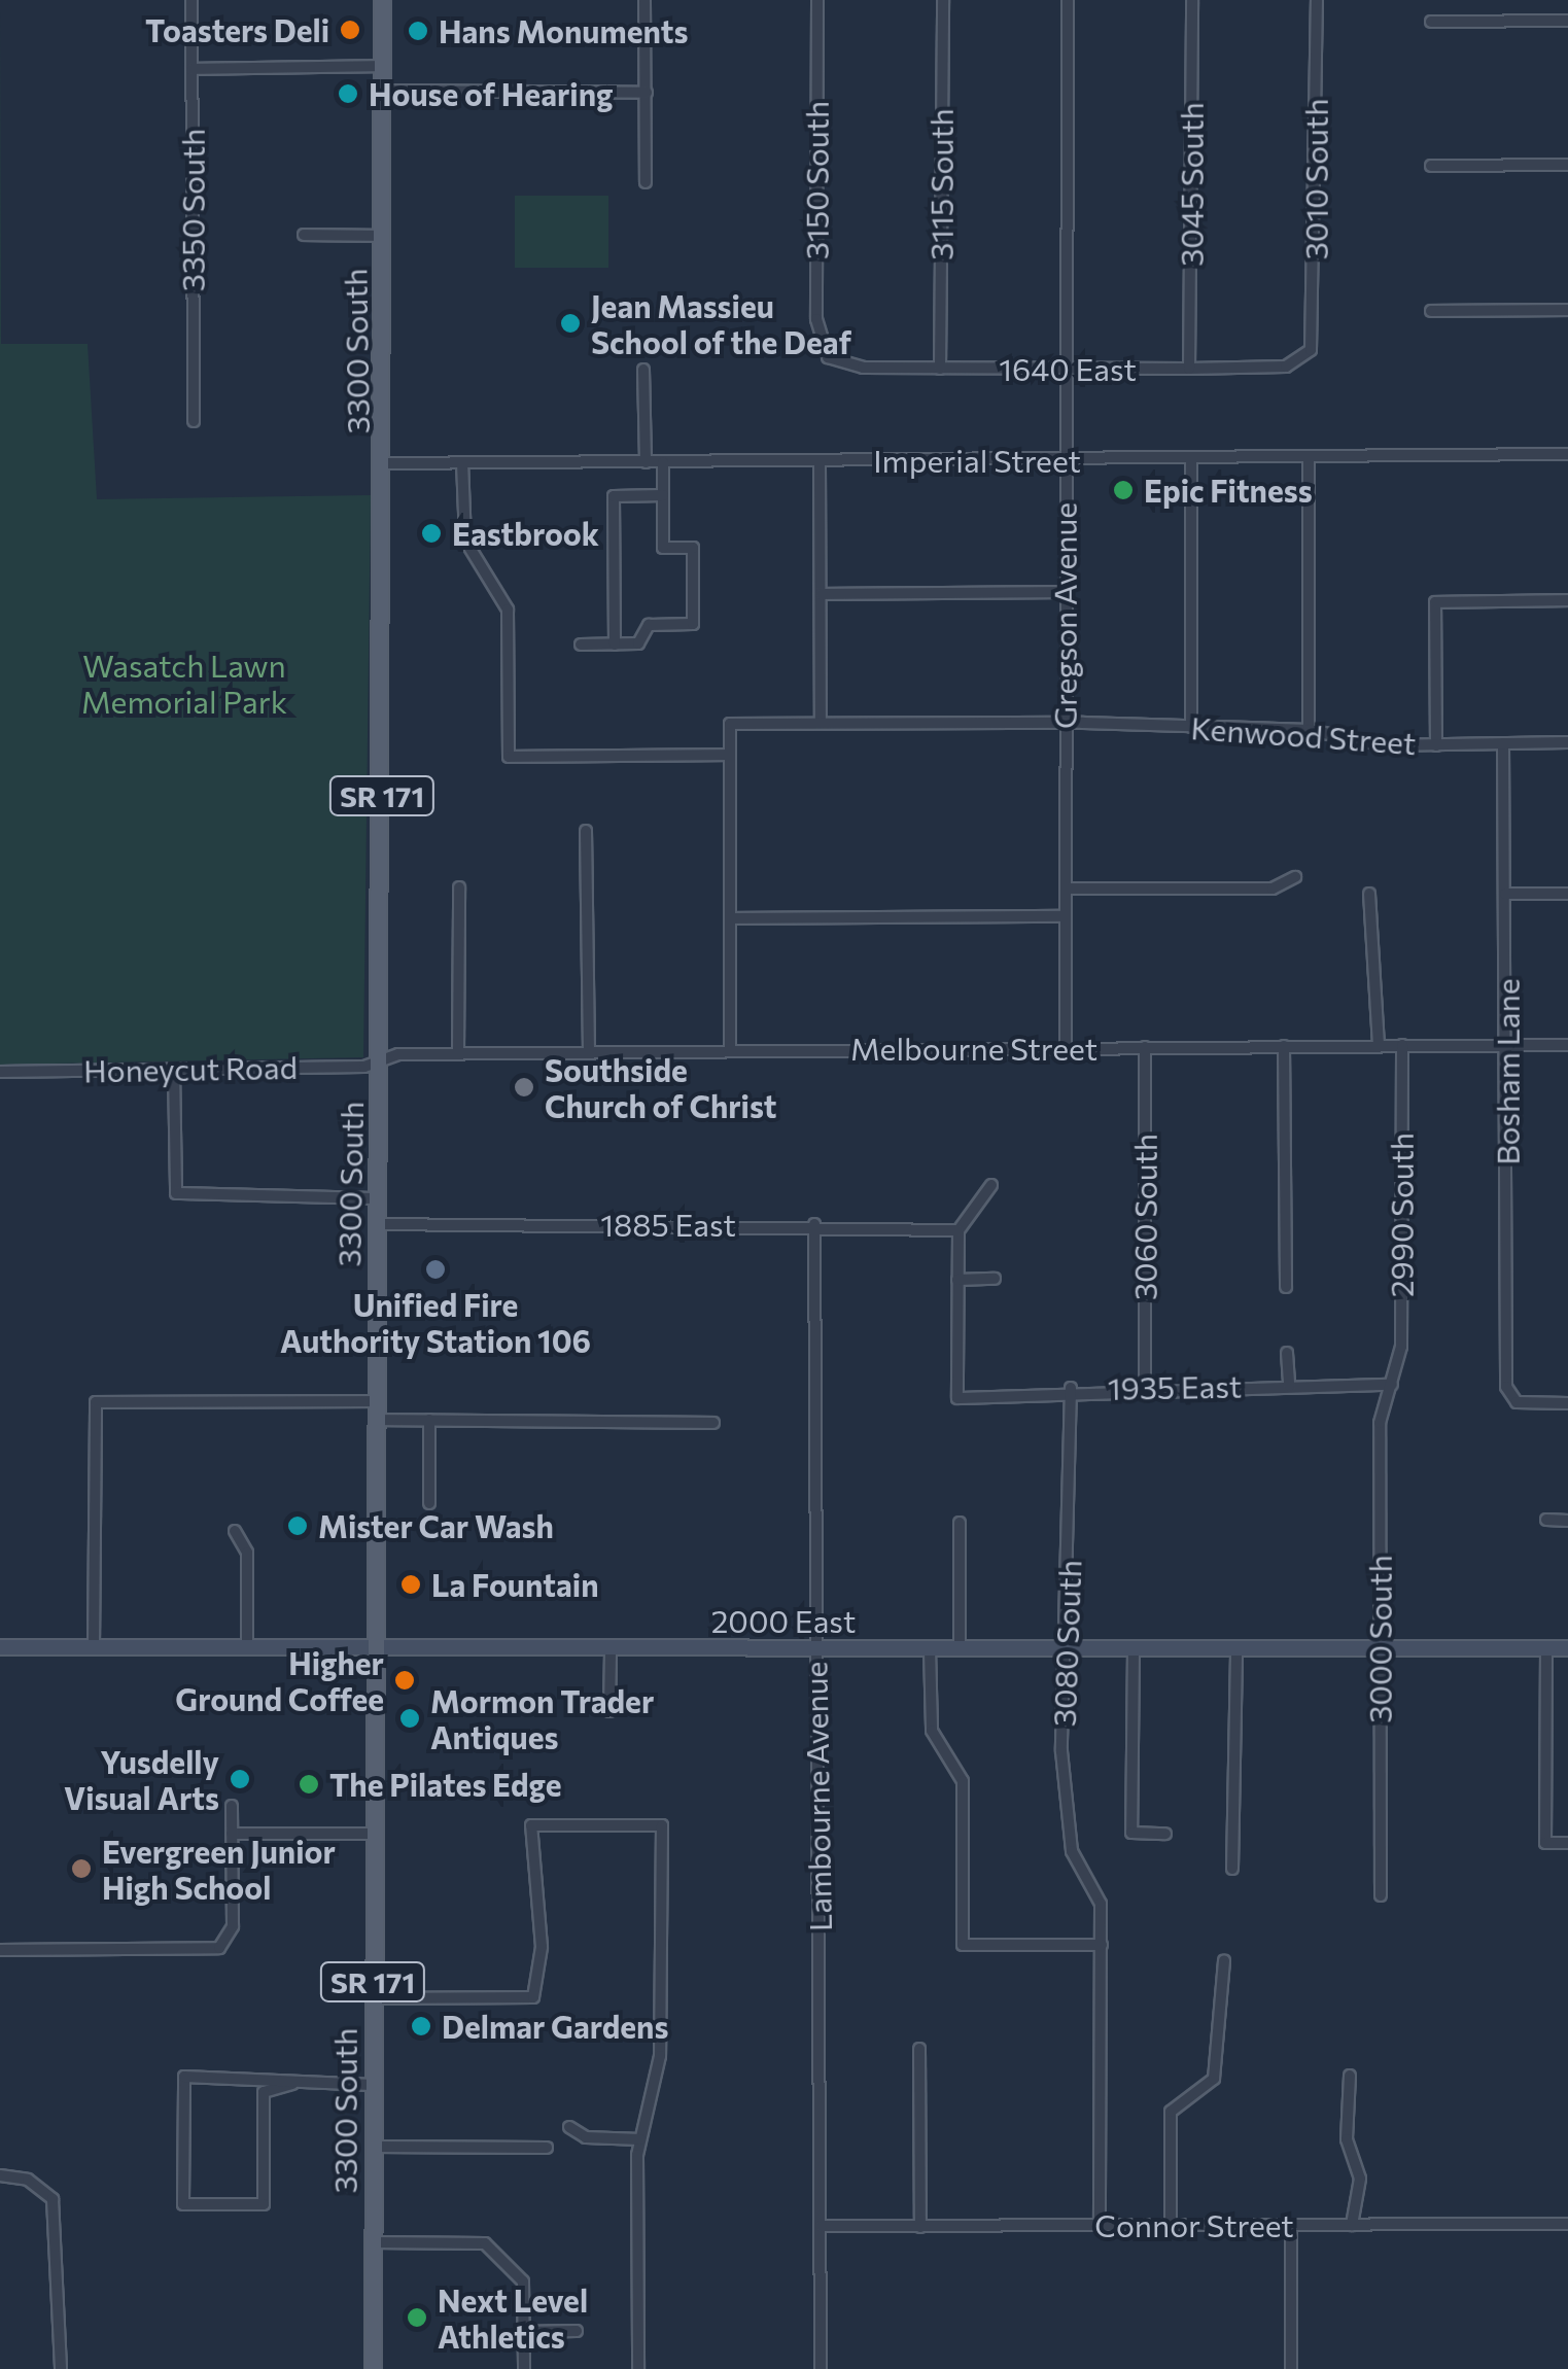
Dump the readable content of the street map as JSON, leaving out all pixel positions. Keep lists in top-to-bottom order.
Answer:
{
  "streets": {
    "main road": ["3300 South", "SR 171"],
    "street": [
      "3010 South",
      "3150 South",
      "3115 South",
      "3045 South",
      "3350 South",
      "1640 East",
      "Imperial Street",
      "Gregson Avenue",
      "Kenwood Street",
      "Melbourne Street",
      "Honeycut Road",
      "Bosham Lane",
      "2990 South",
      "3060 South",
      "1885 East",
      "1935 East",
      "2000 East",
      "3000 South",
      "3080 South",
      "Lambourne Avenue",
      "Connor Street"
    ]
  },
  "crossings": [
    ["3010 South", "1640 East"],
    ["3150 South", "1640 East"],
    ["3115 South", "1640 East"],
    ["3045 South", "1640 East"],
    ["3300 South", "Imperial Street"],
    ["3300 South", "Melbourne Street"],
    ["3300 South", "Honeycut Road"],
    ["3300 South", "1885 East"],
    ["3300 South", "2000 East"],
    ["1640 East", "Gregson Avenue"],
    ["Imperial Street", "Gregson Avenue"],
    ["Gregson Avenue", "Kenwood Street"],
    ["Gregson Avenue", "Melbourne Street"],
    ["Kenwood Street", "Bosham Lane"],
    ["Melbourne Street", "Honeycut Road"],
    ["Melbourne Street", "Bosham Lane"],
    ["Melbourne Street", "2990 South"],
    ["Melbourne Street", "3060 South"],
    ["2990 South", "1935 East"],
    ["2990 South", "3000 South"],
    ["3060 South", "1935 East"],
    ["1885 East", "Lambourne Avenue"],
    ["1935 East", "3000 South"],
    ["1935 East", "3080 South"],
    ["2000 East", "3000 South"],
    ["2000 East", "3080 South"],
    ["2000 East", "Lambourne Avenue"],
    ["Lambourne Avenue", "Connor Street"]
  ],
  "parks": ["Wasatch Lawn Memorial Park"],
  "places": [
    "Toasters Deli",
    "Hans Monuments",
    "House of Hearing",
    "Jean Massieu School of the Deaf",
    "Epic Fitness",
    "Eastbrook",
    "Southside Church of Christ",
    "Unified Fire Authority Station 106",
    "Mister Car Wash",
    "La Fountain",
    "Higher Ground Coffee",
    "Mormon Trader Antiques",
    "Yusdelly Visual Arts",
    "The Pilates Edge",
    "Evergreen Junior High School",
    "Delmar Gardens",
    "Next Level Athletics"
  ]
}
